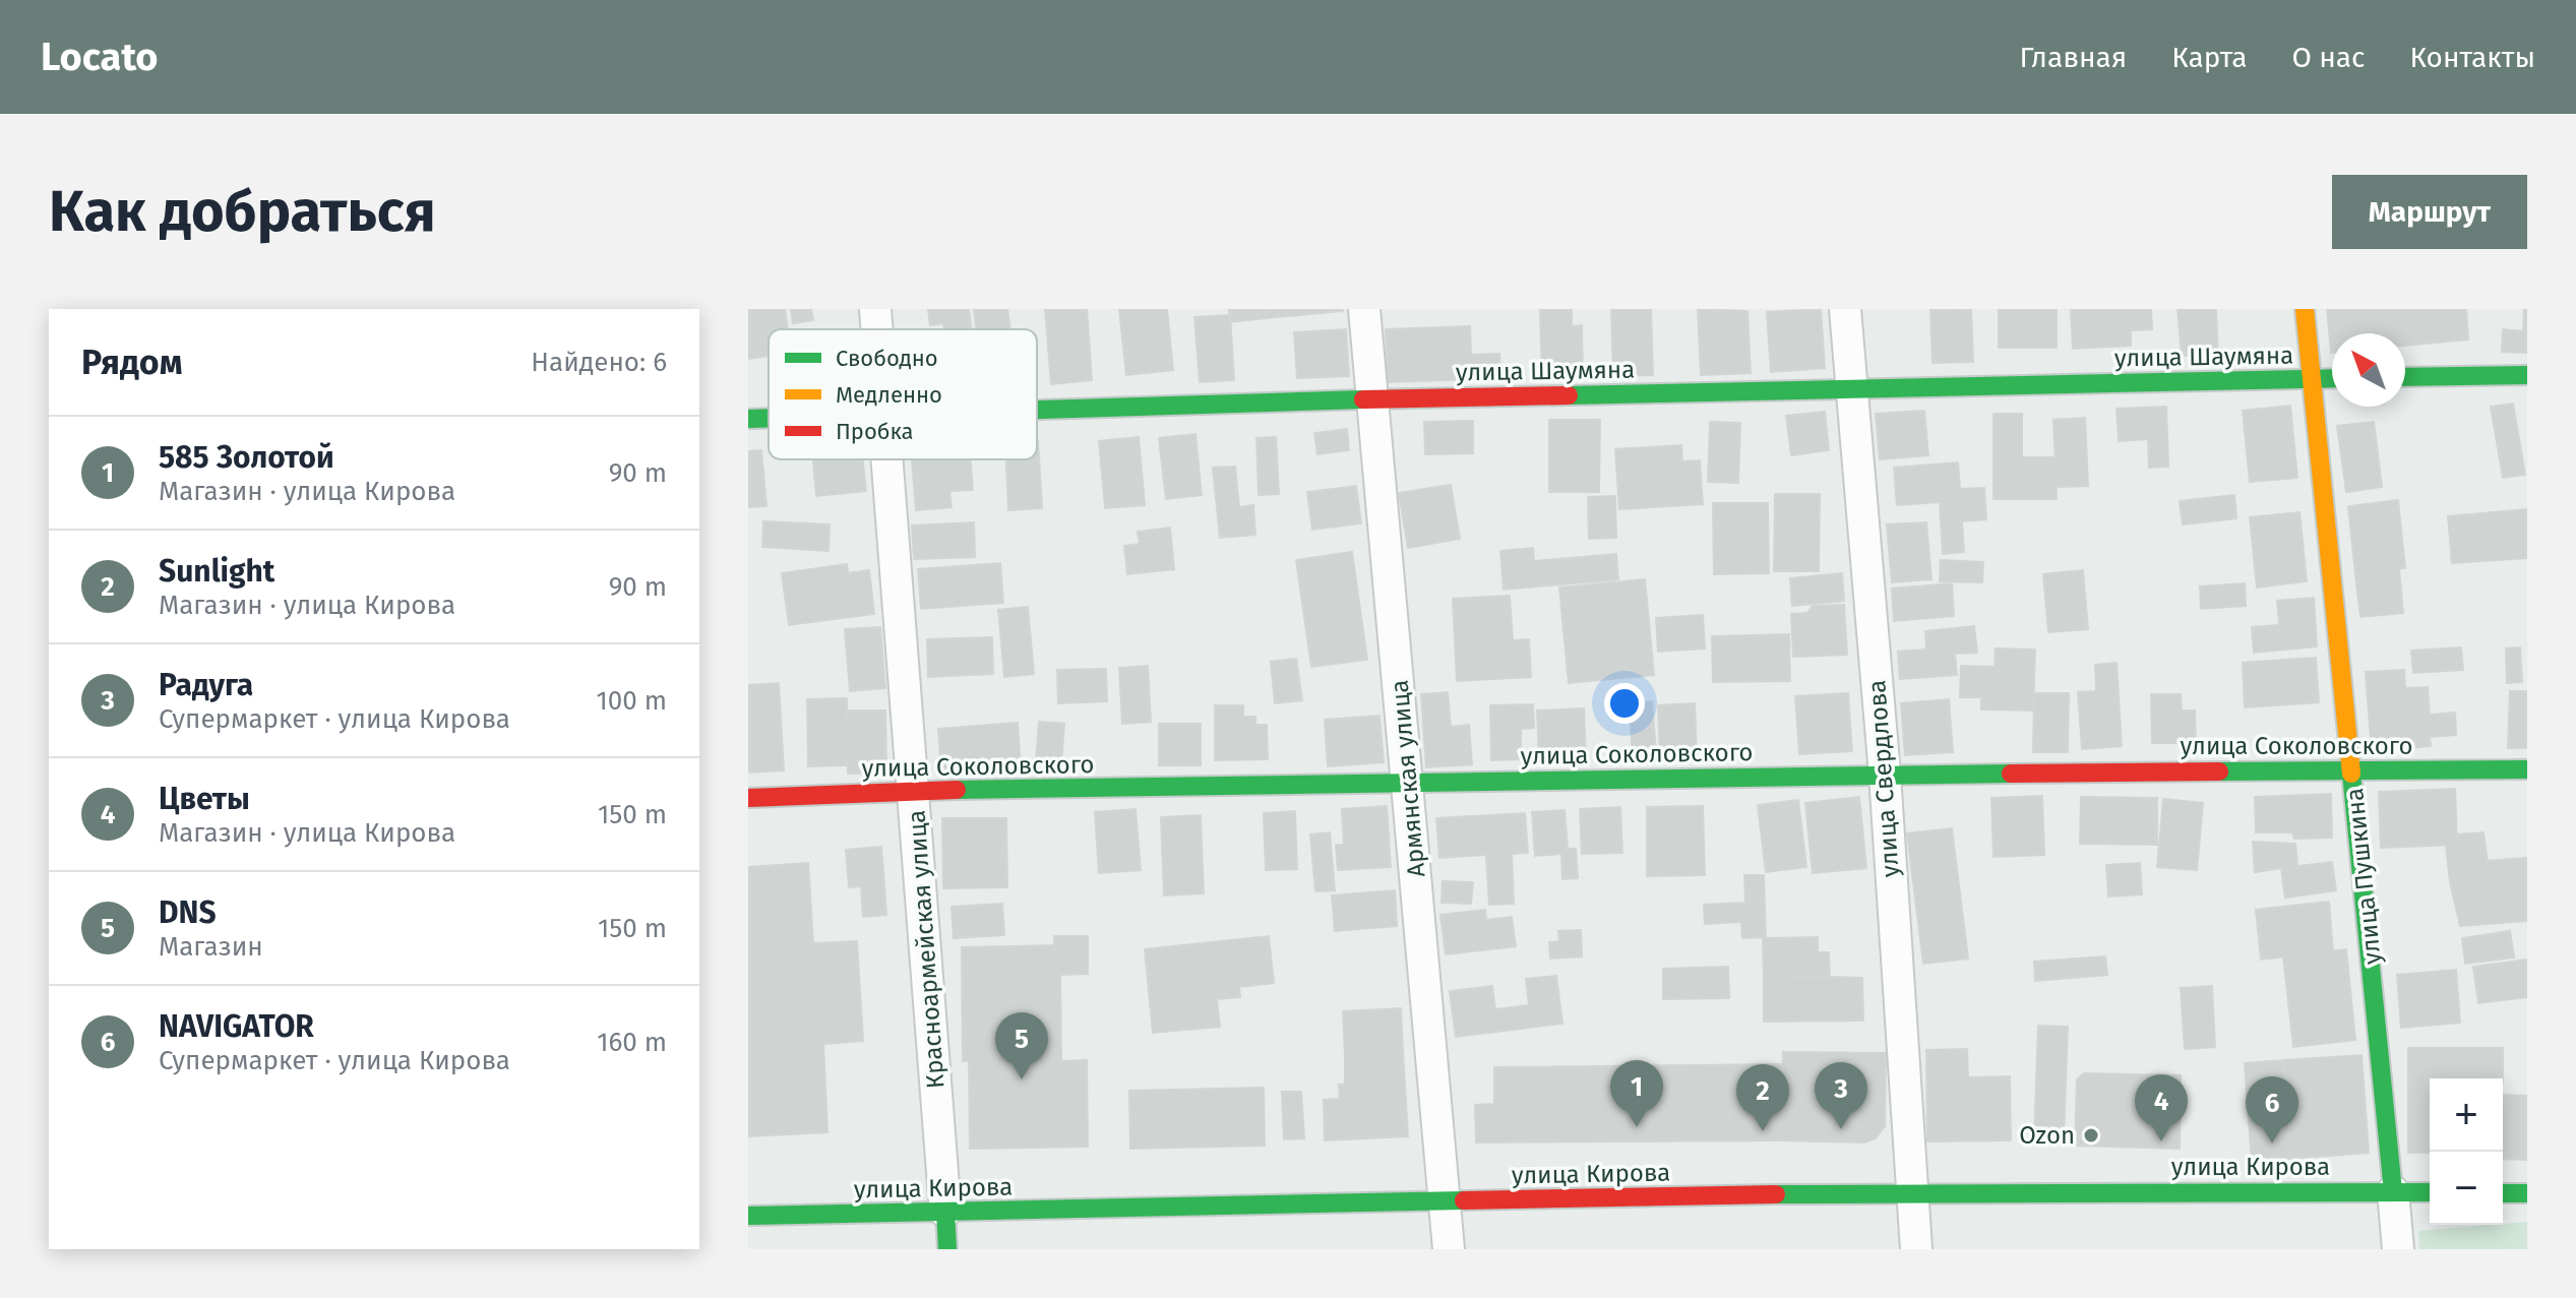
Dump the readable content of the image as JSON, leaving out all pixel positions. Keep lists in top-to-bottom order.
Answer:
{
  "streets": {
    "street": [
      "улица Шаумяна",
      "улица Соколовского",
      "Армянская улица",
      "улица Свердлова",
      "улица Пушкина",
      "Красноармейская улица",
      "улица Кирова"
    ]
  },
  "crossings": [
    ["улица Шаумяна", "Армянская улица"],
    ["улица Шаумяна", "улица Свердлова"],
    ["улица Шаумяна", "улица Пушкина"],
    ["улица Соколовского", "Армянская улица"],
    ["улица Соколовского", "улица Свердлова"],
    ["улица Соколовского", "улица Пушкина"],
    ["улица Соколовского", "Красноармейская улица"],
    ["Армянская улица", "улица Кирова"],
    ["улица Свердлова", "улица Кирова"],
    ["улица Пушкина", "улица Кирова"],
    ["Красноармейская улица", "улица Кирова"]
  ],
  "places": ["Ozon"],
  "legend": ["Свободно", "Медленно", "Пробка"],
  "north": "top left",
  "page": {
    "header": "Locato",
    "nav": [
      "Главная",
      "Карта",
      "О нас",
      "Контакты"
    ],
    "buttons": "Маршрут",
    "title": "Как добраться",
    "heading": ["Рядом", "Найдено: 6"],
    "list": [
      {
        "mark": "1",
        "name": "585 Золотой",
        "note": "Магазин · улица Кирова",
        "value": "90 m"
      },
      {
        "mark": "2",
        "name": "Sunlight",
        "note": "Магазин · улица Кирова",
        "value": "90 m"
      },
      {
        "mark": "3",
        "name": "Радуга",
        "note": "Супермаркет · улица Кирова",
        "value": "100 m"
      },
      {
        "mark": "4",
        "name": "Цветы",
        "note": "Магазин · улица Кирова",
        "value": "150 m"
      },
      {
        "mark": "5",
        "name": "DNS",
        "note": "Магазин",
        "value": "150 m"
      },
      {
        "mark": "6",
        "name": "NAVIGATOR",
        "note": "Супермаркет · улица Кирова",
        "value": "160 m"
      }
    ],
    "pins": [
      "5",
      "1",
      "3",
      "2",
      "4",
      "6"
    ],
    "map_buttons": ["+", "−"]
  }
}
